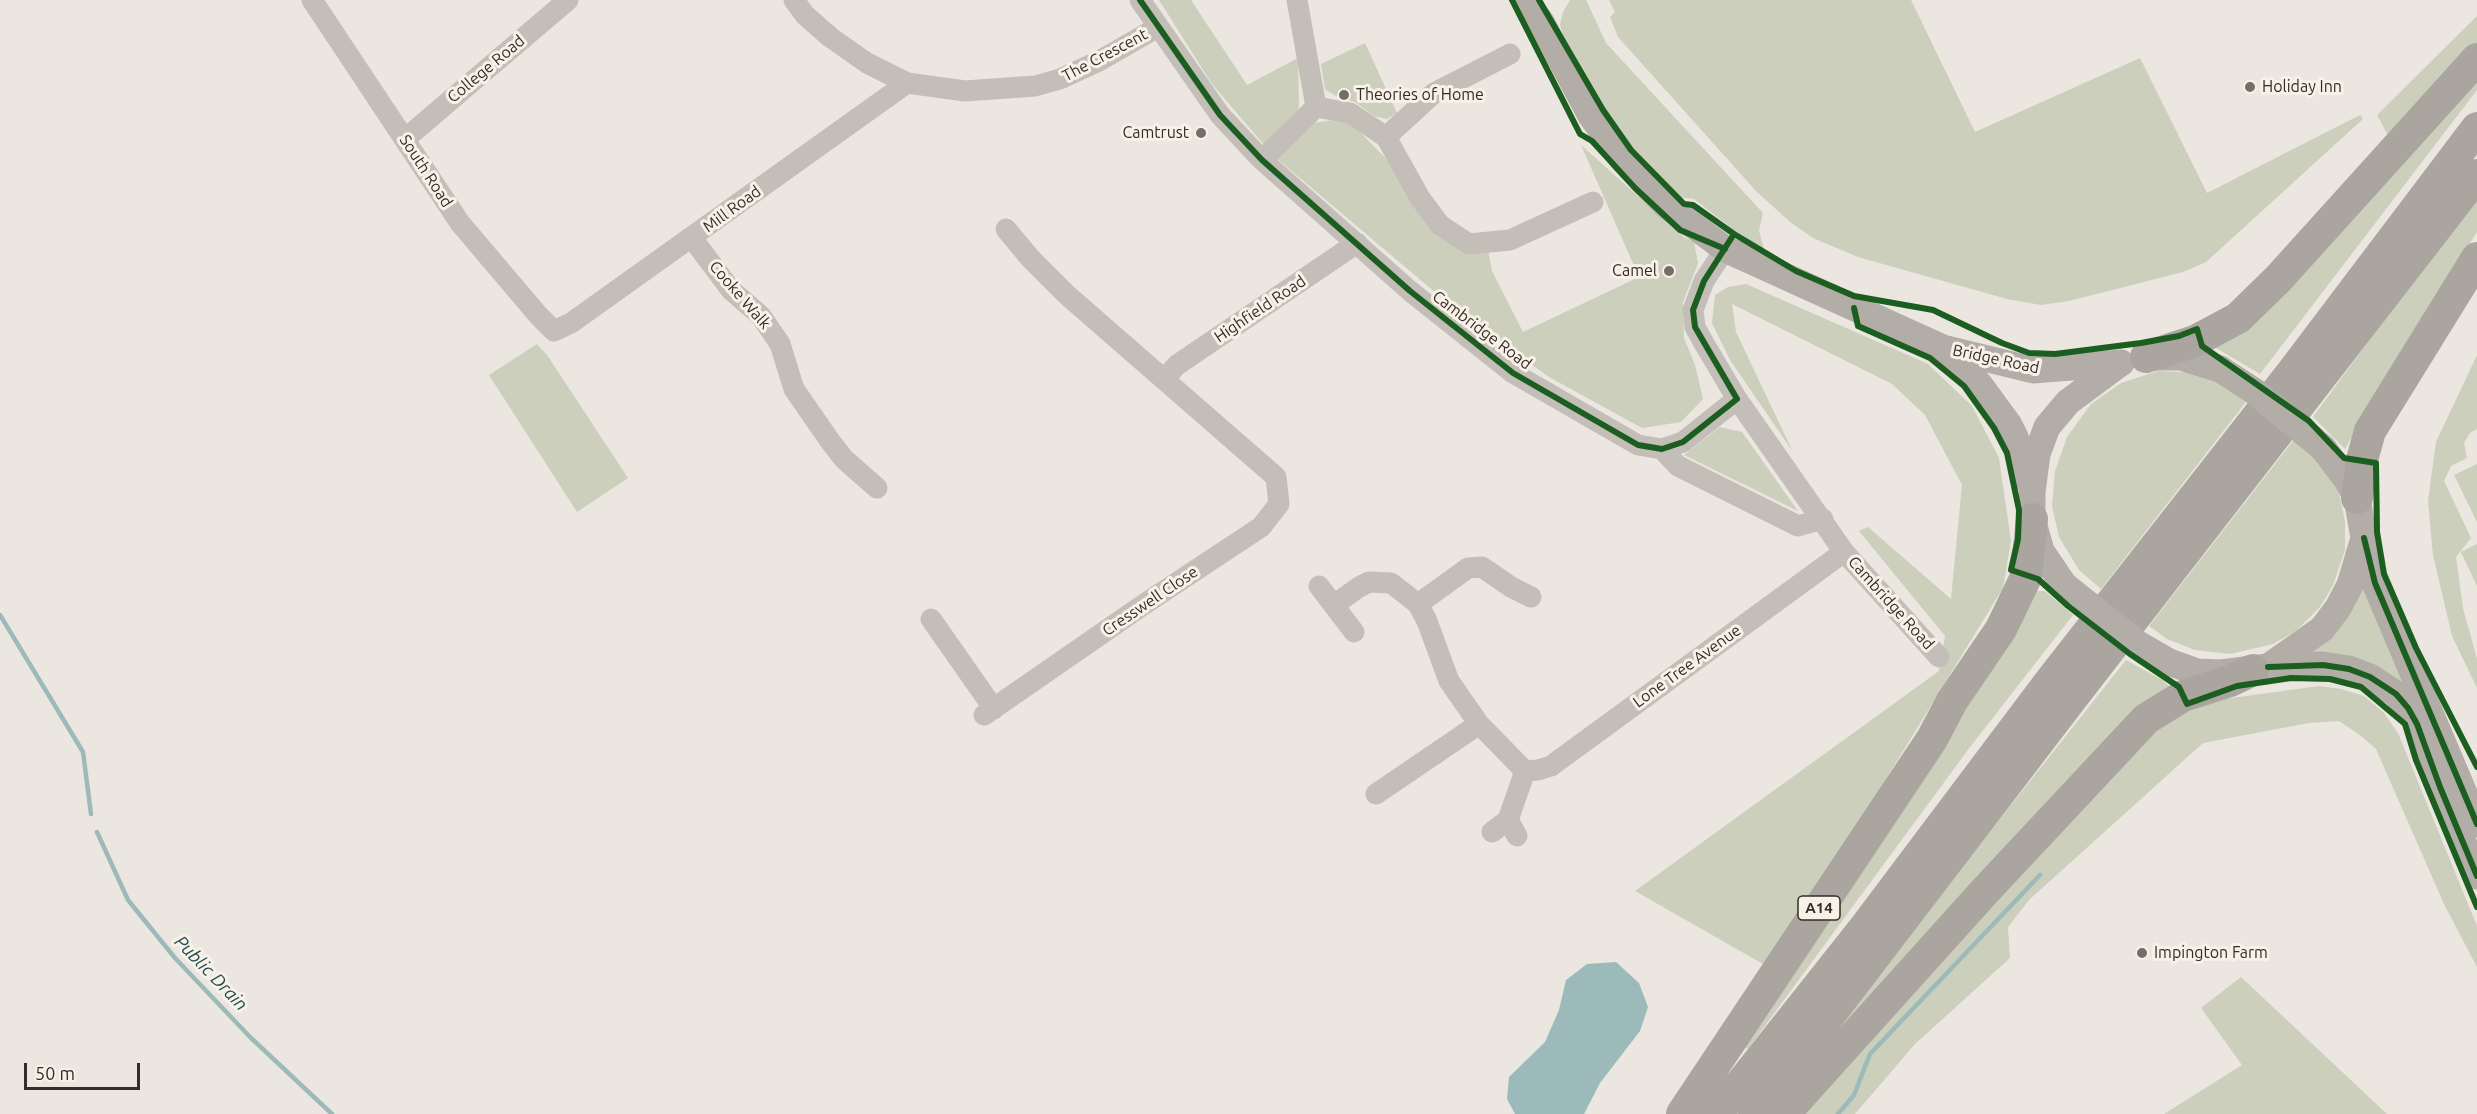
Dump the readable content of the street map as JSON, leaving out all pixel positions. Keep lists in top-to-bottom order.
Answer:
{
  "streets": {
    "highway": ["A14"],
    "main road": ["Bridge Road"],
    "street": [
      "The Crescent",
      "College Road",
      "South Road",
      "Mill Road",
      "Cooke Walk",
      "Highfield Road",
      "Cambridge Road",
      "Cresswell Close",
      "Lone Tree Avenue"
    ]
  },
  "crossings": [
    ["The Crescent", "Mill Road"],
    ["The Crescent", "Cambridge Road"],
    ["College Road", "South Road"],
    ["South Road", "Mill Road"],
    ["Mill Road", "Cooke Walk"],
    ["Highfield Road", "Cambridge Road"],
    ["Highfield Road", "Cresswell Close"],
    ["Cambridge Road", "Bridge Road"],
    ["Cambridge Road", "Lone Tree Avenue"],
    ["Bridge Road", "A14"]
  ],
  "water": ["Public Drain"],
  "places": [
    "Holiday Inn",
    "Theories of Home",
    "Camtrust",
    "Camel",
    "Impington Farm"
  ],
  "scale_bar": "50 m"
}
